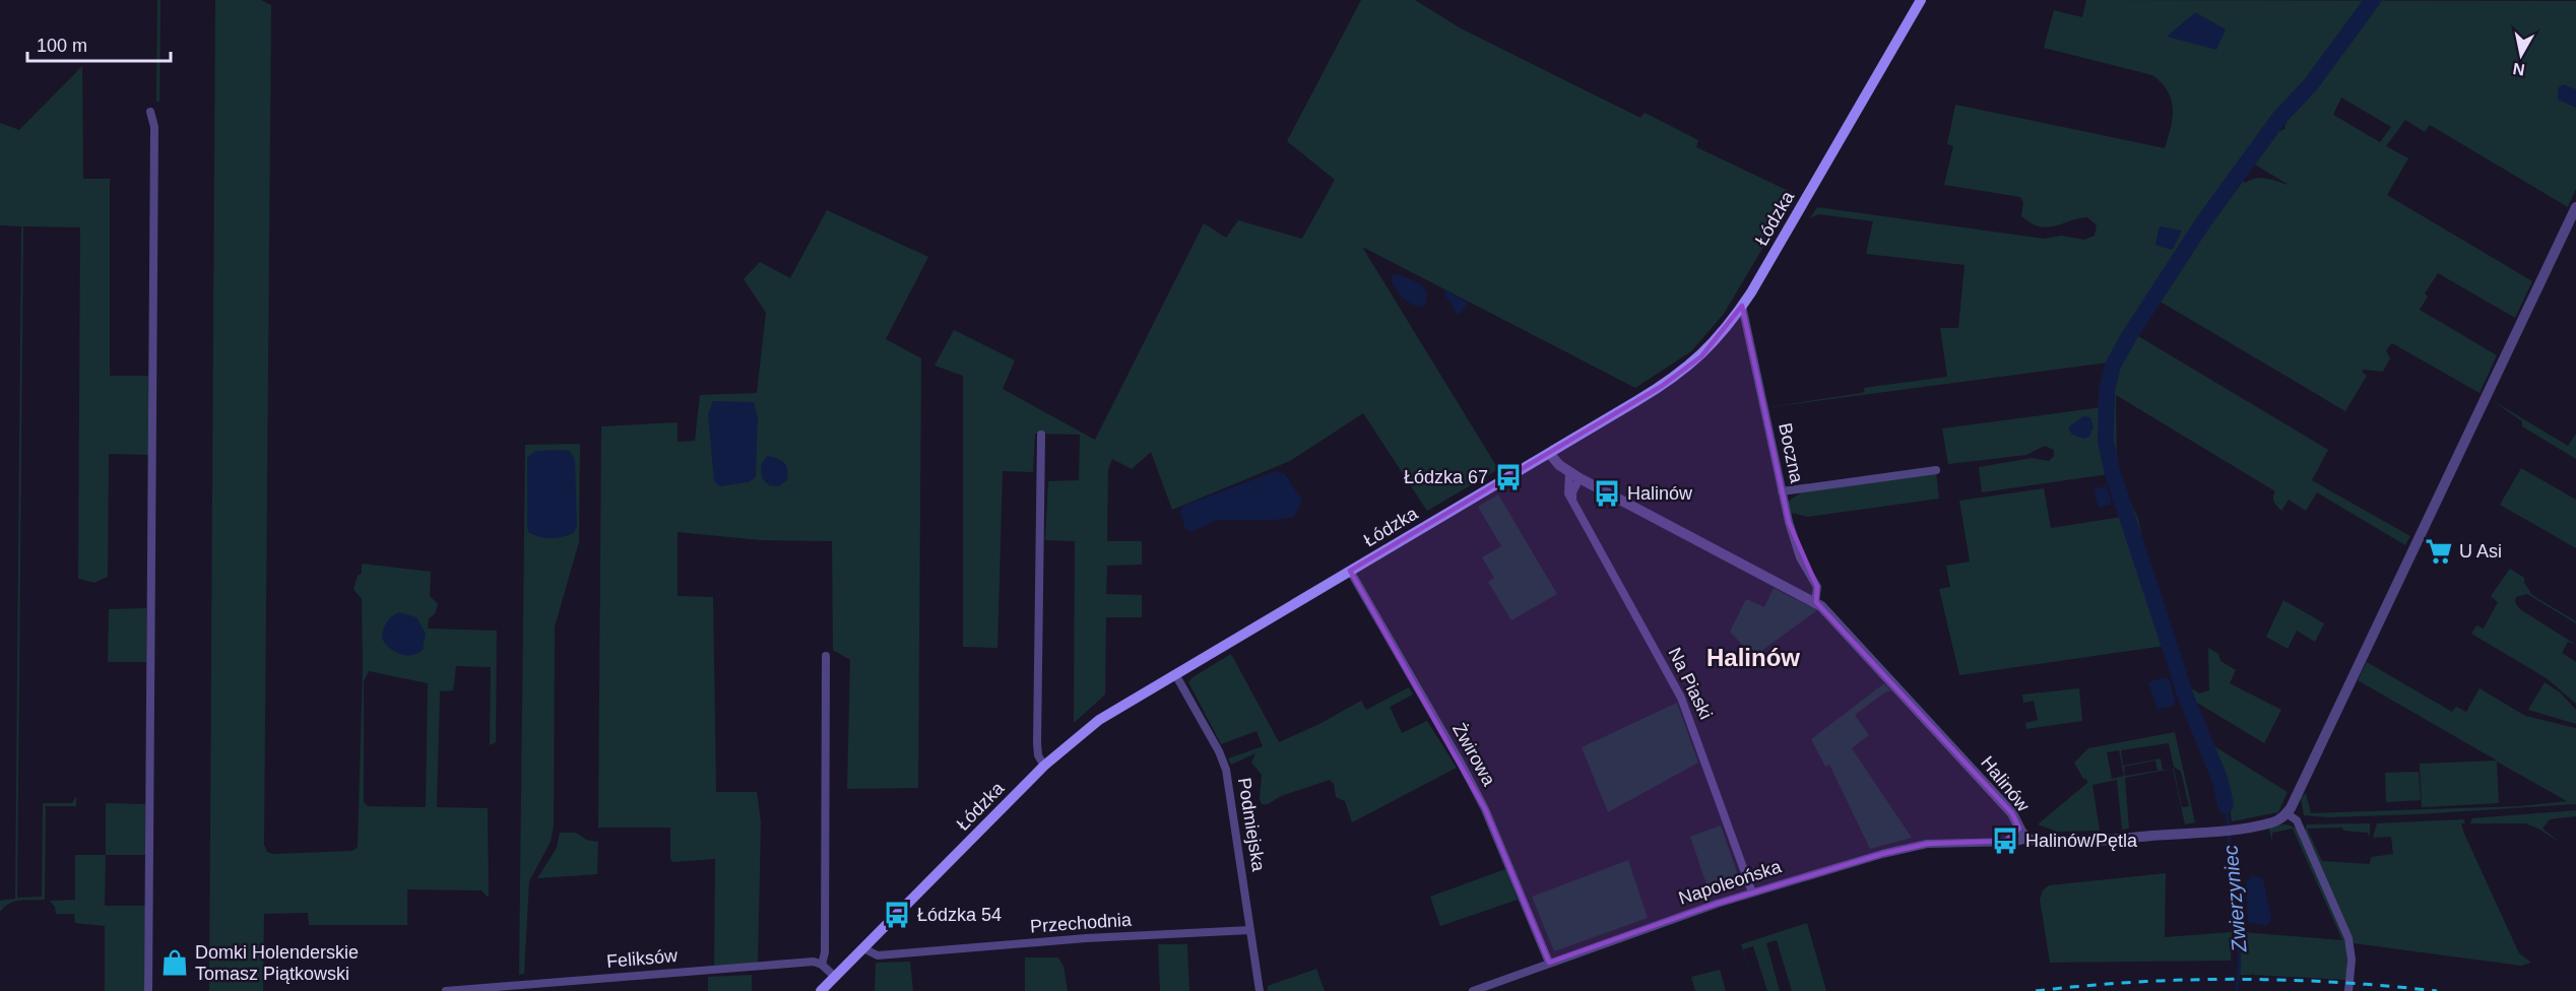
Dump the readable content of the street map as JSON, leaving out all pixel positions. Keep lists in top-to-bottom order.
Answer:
{
  "streets": {
    "main road": ["Łódzka"],
    "street": [
      "Boczna",
      "Na Piaski",
      "Żwirowa",
      "Halinów",
      "Podmiejska",
      "Napoleońska",
      "Przechodnia",
      "Feliksów"
    ]
  },
  "crossings": [
    ["Łódzka", "Boczna"],
    ["Łódzka", "Żwirowa"],
    ["Łódzka", "Halinów"],
    ["Łódzka", "Podmiejska"],
    ["Łódzka", "Przechodnia"],
    ["Boczna", "Halinów"],
    ["Na Piaski", "Halinów"],
    ["Na Piaski", "Napoleońska"],
    ["Żwirowa", "Napoleońska"],
    ["Halinów", "Napoleońska"],
    ["Podmiejska", "Przechodnia"]
  ],
  "districts": ["Halinów"],
  "water": ["Zwierzyniec"],
  "places": {
    "bus stop": [
      "Łódzka 67",
      "Halinów",
      "Halinów/Pętla",
      "Łódzka 54"
    ],
    "supermarket": ["U Asi"],
    "shop": ["Domki Holenderskie Tomasz Piątkowski"]
  },
  "scale_bar": "100 m",
  "north": "bottom"
}
